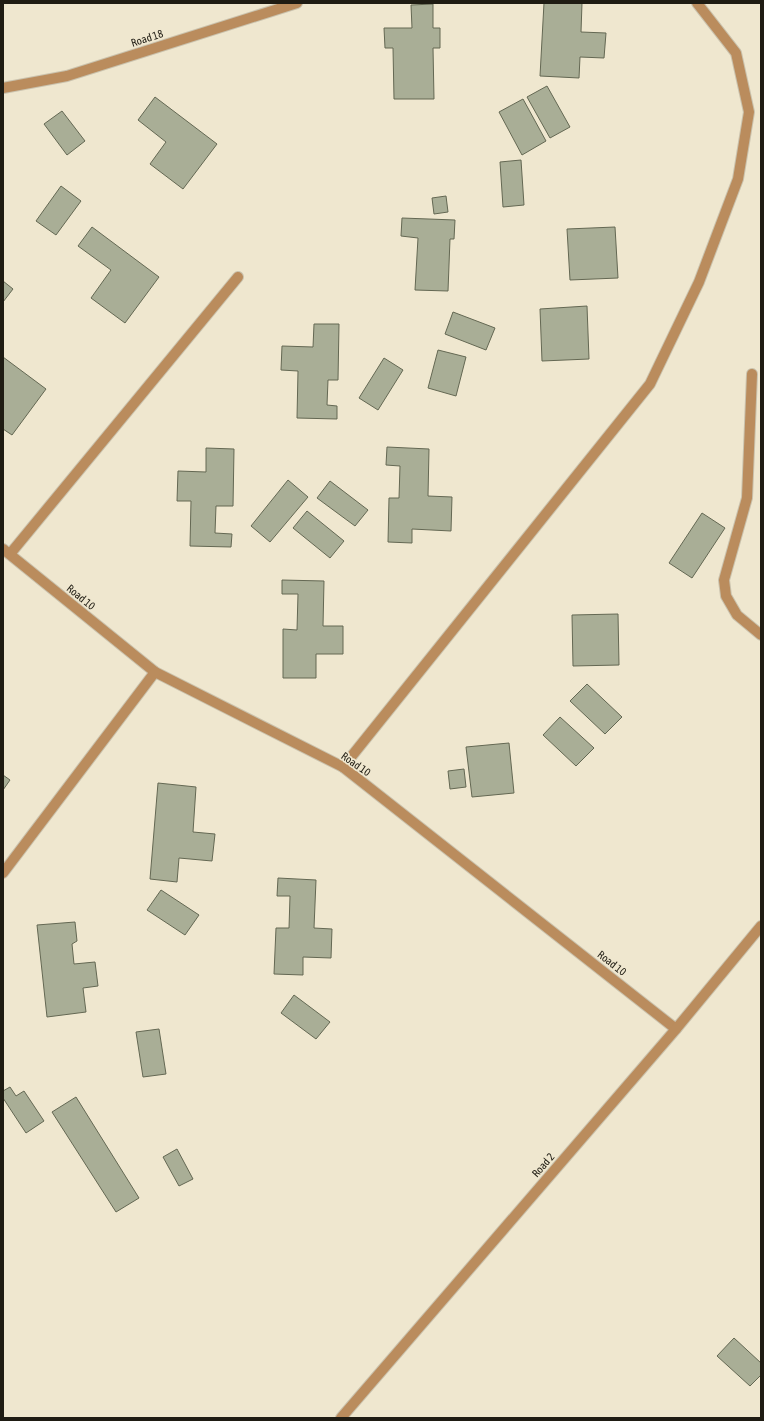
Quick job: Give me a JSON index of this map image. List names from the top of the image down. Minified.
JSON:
{"streets":{"street":["Road 18","Road 10","Road 2"]},"crossings":[["Road 10","Road 2"]]}
